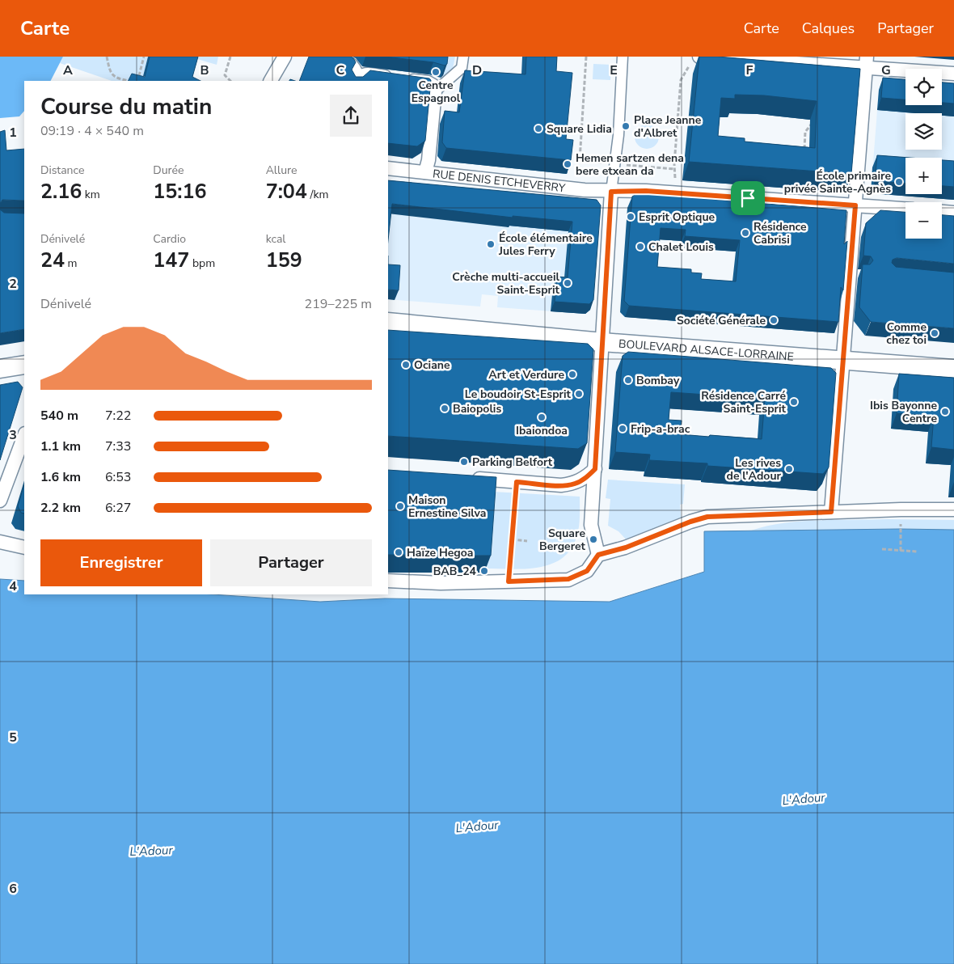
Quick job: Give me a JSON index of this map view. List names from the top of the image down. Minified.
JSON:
{"streets":{"main road":["BOULEVARD ALSACE-LORRAINE"],"street":["RUE DENIS ETCHEVERRY"]},"water":["L'Adour"],"places":["Centre Espagnol","Place Jeanne d'Albret","Square Lidia","Hemen sartzen dena bere etxean da","École primaire privée Sainte-Agnès","Esprit Optique","Résidence Cabrisi","École élémentaire Jules Ferry","Chalet Louis","Crèche multi-accueil Saint-Esprit","Société Générale","Comme chez toi","Ociane","Art et Verdure","Bombay","Le boudoir St-Esprit","Résidence Carré Saint-Esprit","Baiopolis","Ibis Bayonne Centre","Ibaiondoa","Frip-a-brac","Parking Belfort","Les rives de l'Adour","Maison Ernestine Silva","Square Bergeret","Haïze Hegoa","BAB_24"],"page":{"header":"Carte","nav":["Carte","Calques","Partager"],"map_buttons":["+","−"],"heading":["Course du matin","09:19 · 4 × 540 m"],"stats":[["Distance","2.16 km"],["Durée","15:16"],["Allure","7:04 /km"],["Dénivelé","24 m"],["Cardio","147 bpm"],["kcal","159"]],"chart":["Dénivelé","219–225 m"],"list":[{"name":"540 m","note":"7:22"},{"name":"1.1 km","note":"7:33"},{"name":"1.6 km","note":"6:53"},{"name":"2.2 km","note":"6:27"}],"buttons":["Enregistrer","Partager"]},"grid":{"columns":["A","B","C","D","E","F","G"],"rows":["1","2","3","4","5","6"]}}
